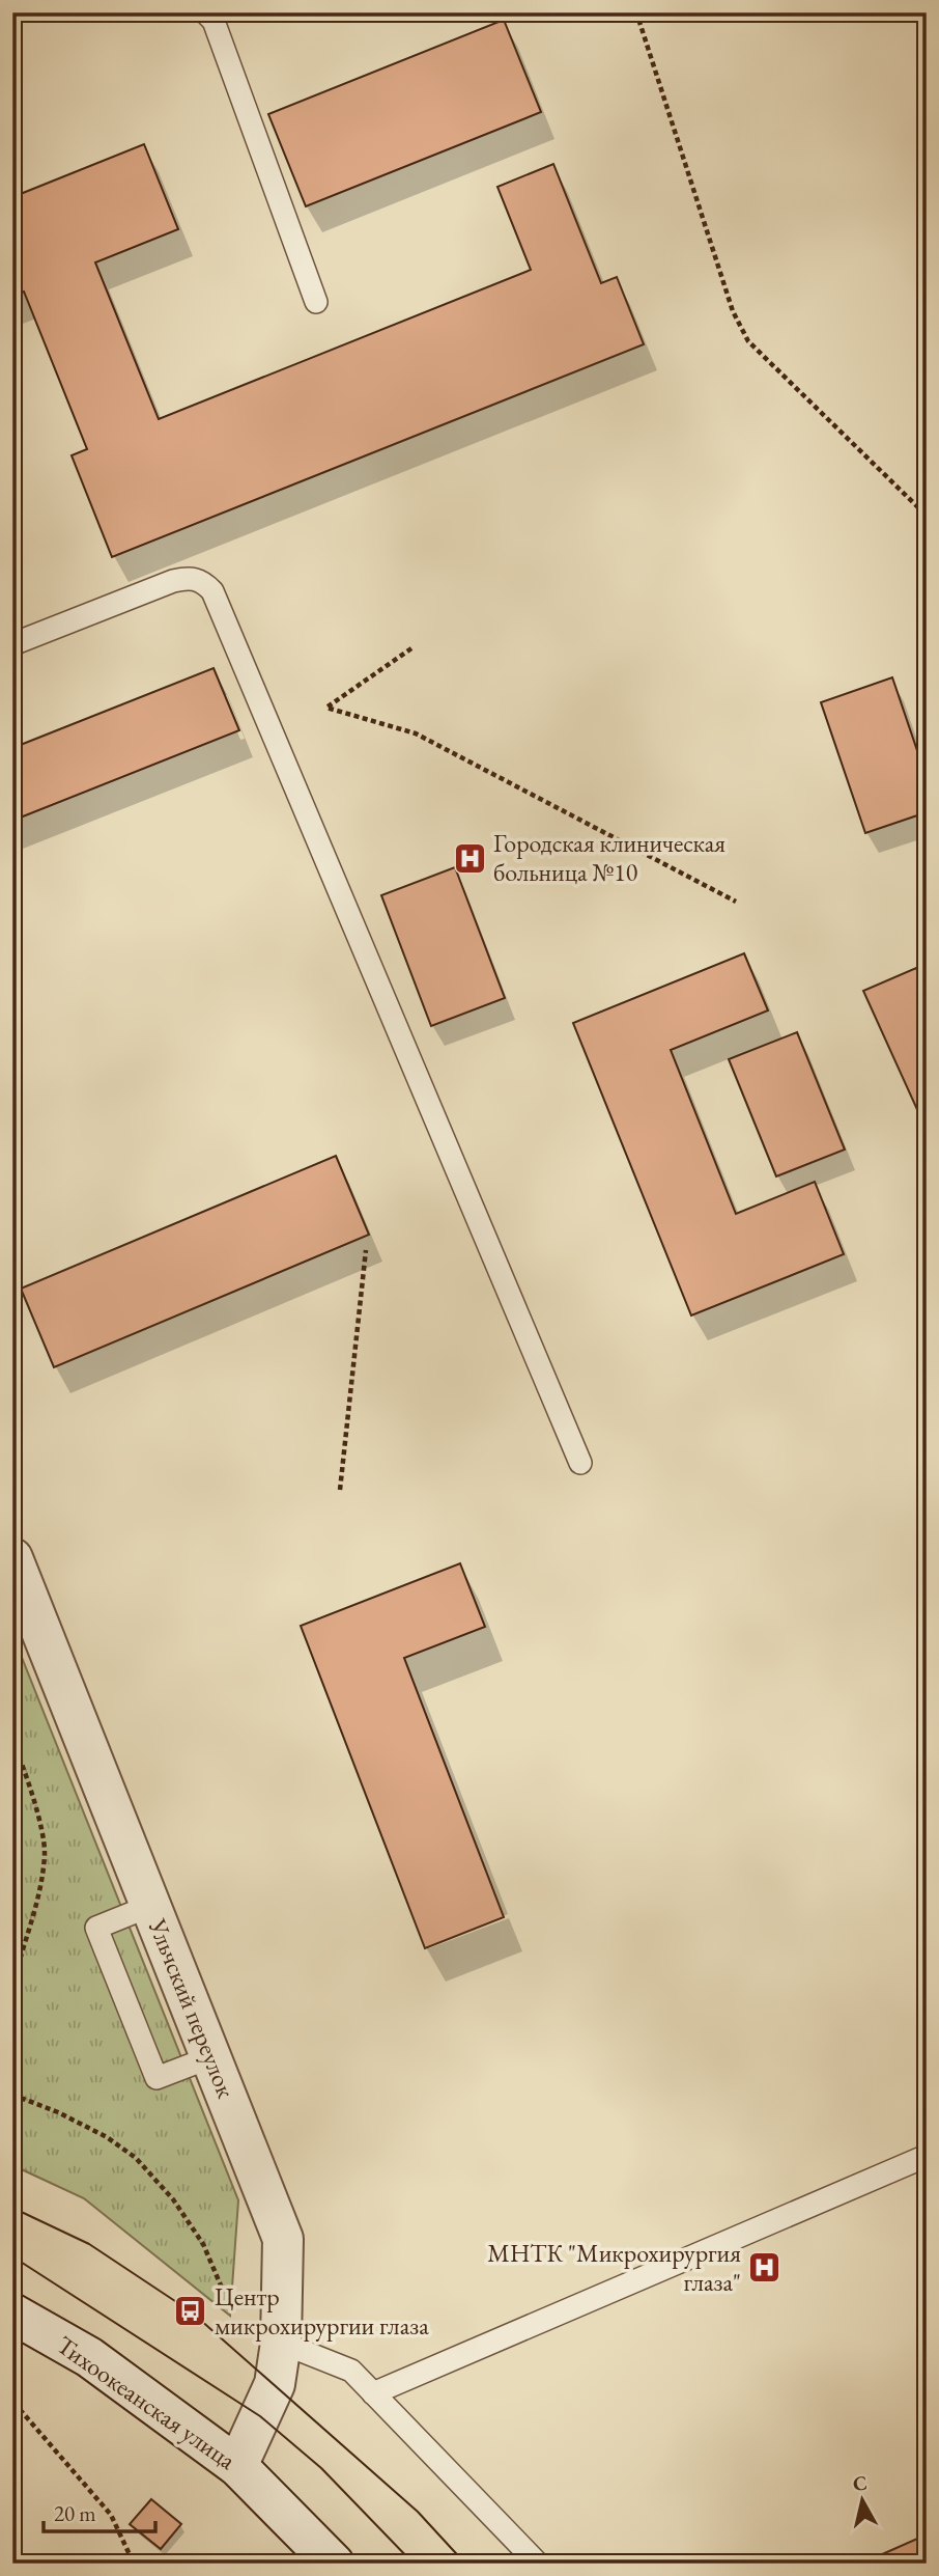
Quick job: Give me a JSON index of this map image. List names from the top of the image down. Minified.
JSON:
{"streets":{"street":["Ульчский переулок","Тихоокеанская улица"]},"crossings":[["Ульчский переулок","Тихоокеанская улица"]],"places":{"hospital":["Городская клиническая больница №10","МНТК \"Микрохирургия глаза\""],"bus stop":["Центр микрохирургии глаза"]},"scale_bar":"20 m","north":"top"}
